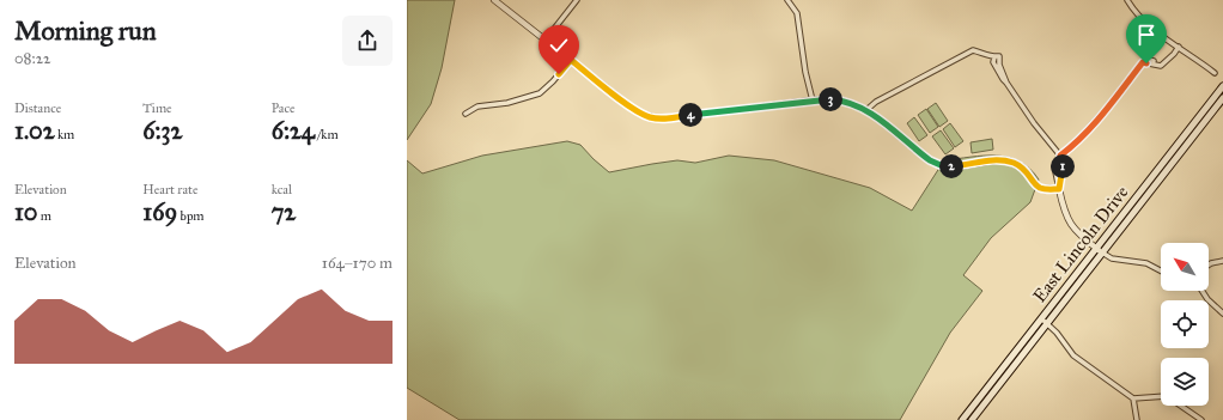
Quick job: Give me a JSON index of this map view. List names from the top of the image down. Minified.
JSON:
{"streets":{"main road":["East Lincoln Drive"]},"north":"top left","page":{"heading":["Morning run","08:22"],"stats":[["Distance","1.02 km"],["Time","6:32"],["Pace","6:24 /km"],["Elevation","10 m"],["Heart rate","169 bpm"],["kcal","72"]],"pins":["3","4","1","2"],"chart":["Elevation","164–170 m"]}}
